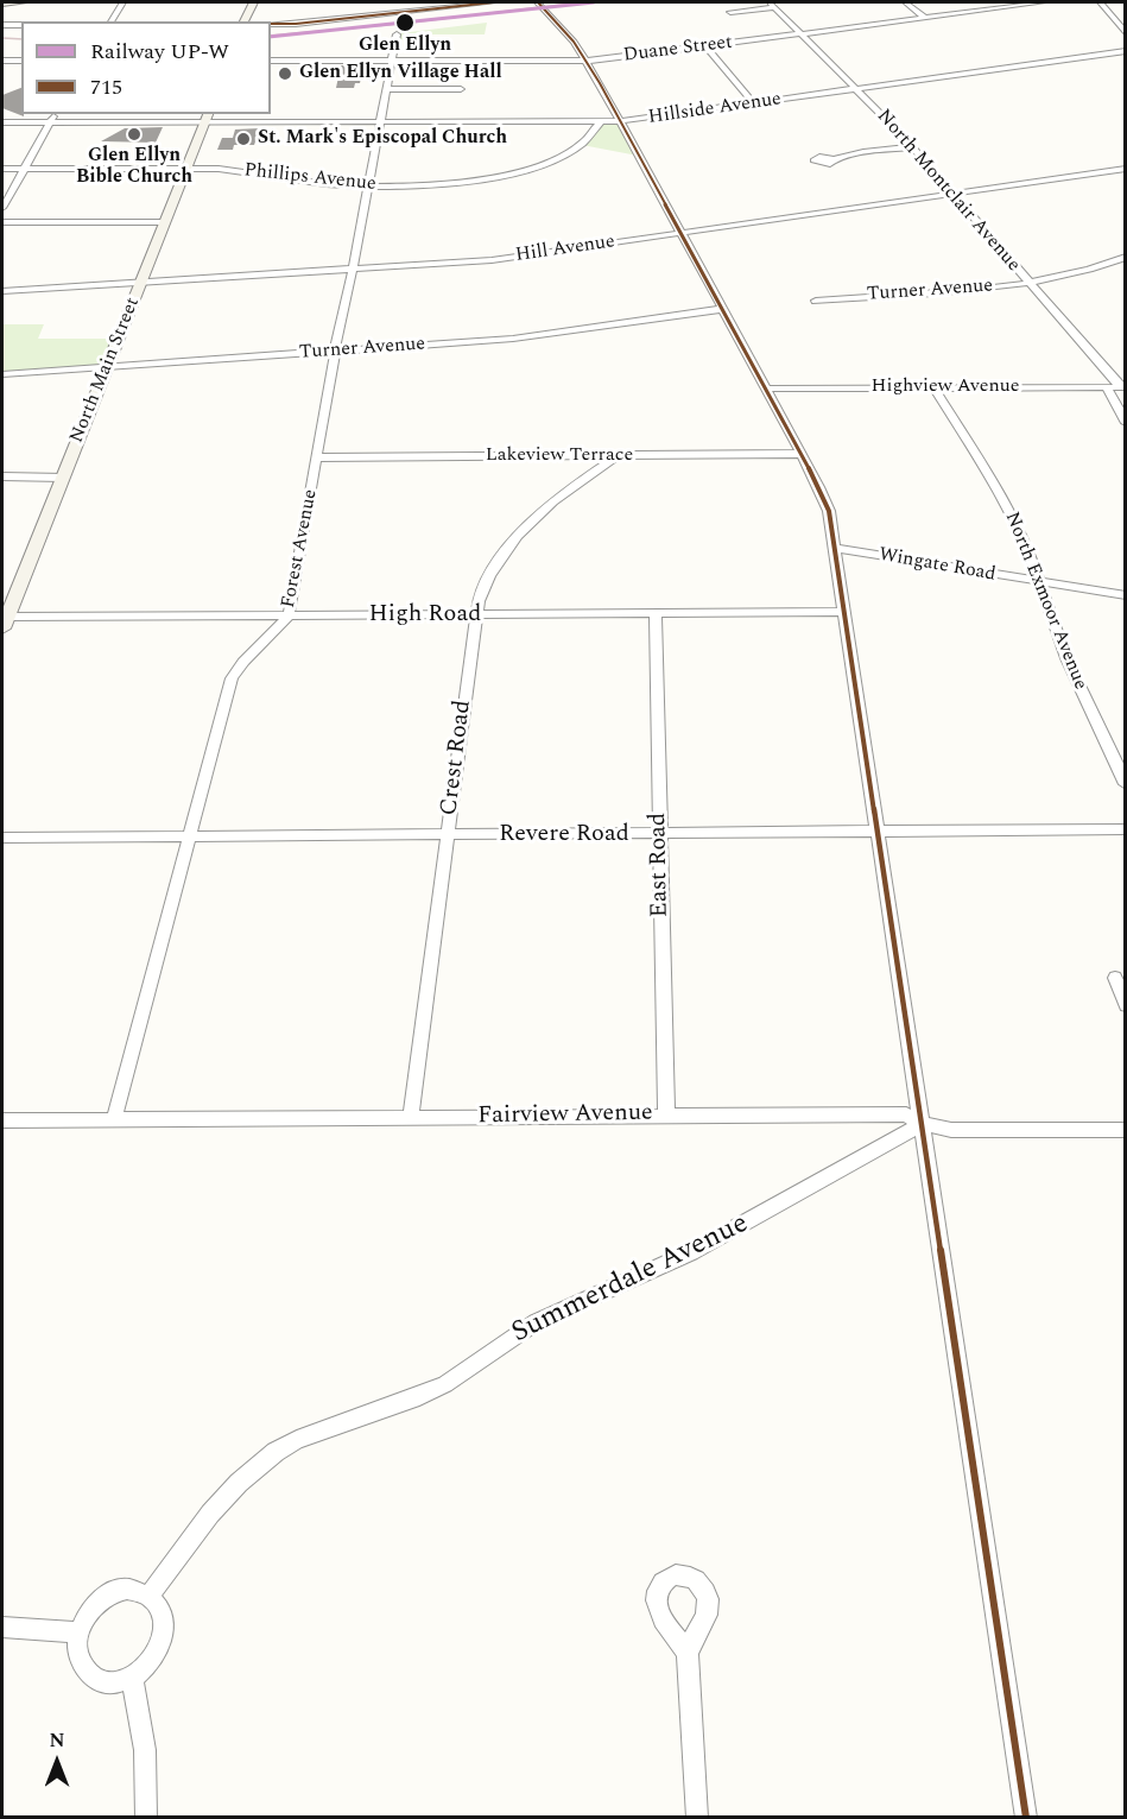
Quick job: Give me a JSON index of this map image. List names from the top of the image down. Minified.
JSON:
{"streets":{"street":["Duane Street","Hillside Avenue","Phillips Avenue","North Montclair Avenue","Hill Avenue","Turner Avenue","North Main Street","Highview Avenue","Lakeview Terrace","Forest Avenue","Wingate Road","North Exmoor Avenue","High Road","Crest Road","Revere Road","East Road","Fairview Avenue","Summerdale Avenue"]},"crossings":[["Duane Street","North Montclair Avenue"],["Duane Street","Forest Avenue"],["Hillside Avenue","Phillips Avenue"],["Hillside Avenue","North Montclair Avenue"],["Hillside Avenue","North Main Street"],["Hillside Avenue","Forest Avenue"],["Phillips Avenue","North Main Street"],["Phillips Avenue","Forest Avenue"],["North Montclair Avenue","Hill Avenue"],["North Montclair Avenue","Turner Avenue"],["North Montclair Avenue","Highview Avenue"],["Hill Avenue","North Main Street"],["Hill Avenue","Forest Avenue"],["Turner Avenue","North Main Street"],["Turner Avenue","Forest Avenue"],["North Main Street","High Road"],["Highview Avenue","North Exmoor Avenue"],["Lakeview Terrace","Forest Avenue"],["Lakeview Terrace","Crest Road"],["Forest Avenue","High Road"],["Forest Avenue","Revere Road"],["Forest Avenue","Fairview Avenue"],["Wingate Road","North Exmoor Avenue"],["High Road","Crest Road"],["High Road","East Road"],["Crest Road","Revere Road"],["Crest Road","Fairview Avenue"],["Revere Road","East Road"],["East Road","Fairview Avenue"],["Fairview Avenue","Summerdale Avenue"]],"places":["Glen Ellyn","Glen Ellyn Village Hall","Glen Ellyn Bible Church","St. Mark's Episcopal Church"],"lines":["rail line UP-W","transit line 715"],"legend":["Railway UP-W","715"],"north":"top"}
